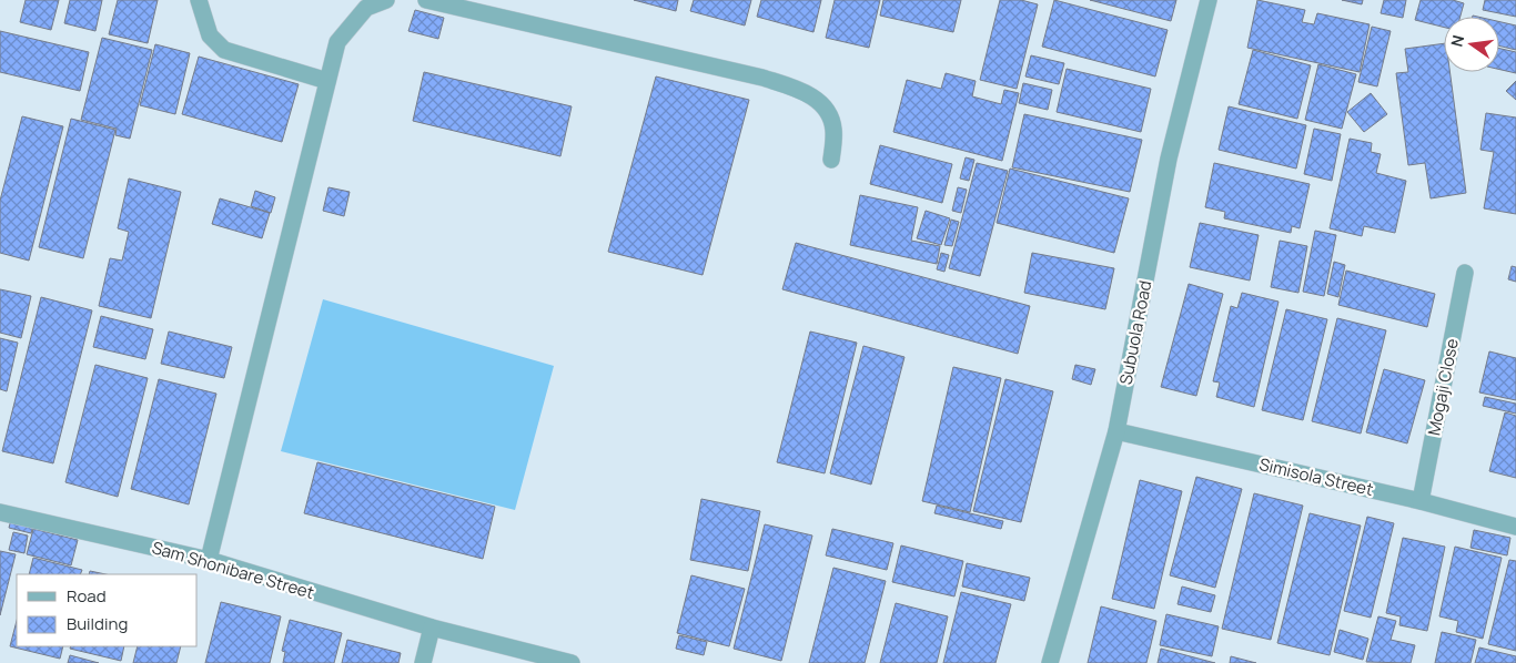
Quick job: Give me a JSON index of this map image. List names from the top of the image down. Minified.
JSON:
{"streets":{"street":["Subuola Road","Mogaji Close","Simisola Street","Sam Shonibare Street"]},"crossings":[["Subuola Road","Simisola Street"],["Mogaji Close","Simisola Street"]],"legend":["Road","Building"],"north":"left"}
